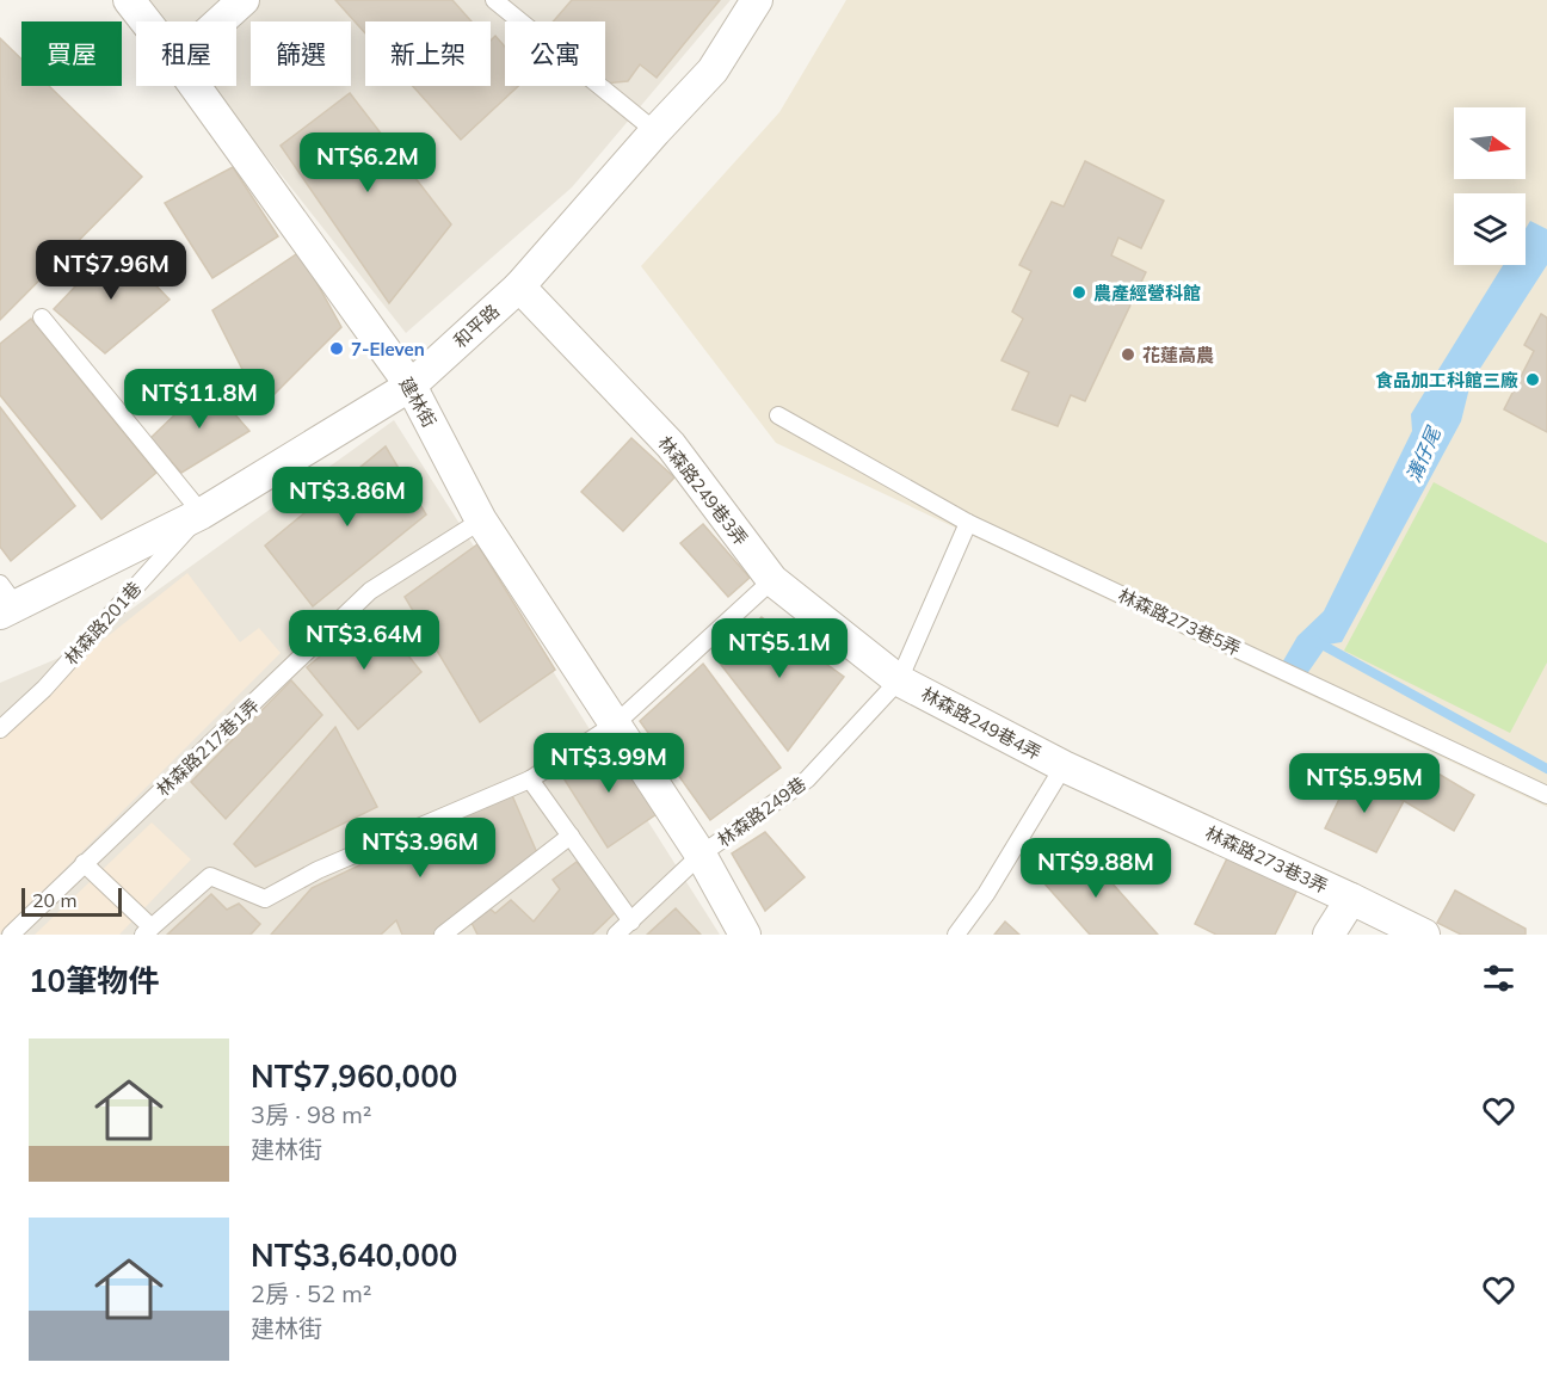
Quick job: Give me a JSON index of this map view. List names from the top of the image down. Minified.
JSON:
{"streets":{"street":["和平路","建林街","林森路249巷3弄","林森路249巷4弄","林森路273巷3弄"],"lane":["林森路273巷5弄","林森路201巷","林森路217巷1弄","林森路249巷"]},"crossings":[["和平路","建林街"],["和平路","林森路249巷3弄"],["和平路","林森路201巷"],["建林街","林森路217巷1弄"],["建林街","林森路249巷"],["林森路249巷3弄","林森路249巷4弄"],["林森路249巷3弄","林森路249巷"],["林森路249巷4弄","林森路249巷"],["林森路249巷4弄","林森路273巷3弄"]],"water":["溝仔尾"],"places":["農產經營科館","7-Eleven","花蓮高農","食品加工科館三廠"],"scale_bar":"20 m","north":"right","page":{"chip":["買屋","租屋","篩選","新上架","公寓"],"price":["NT$6.2M","NT$7.96M","NT$11.8M","NT$3.86M","NT$3.64M","NT$5.1M","NT$3.99M","NT$5.95M","NT$3.96M","NT$9.88M"],"scale":"20 m","heading":"10筆物件","list":[{"name":"NT$7,960,000","note":"3房 · 98 m² · 建林街"},{"name":"NT$3,640,000","note":"2房 · 52 m² · 建林街"}]}}
